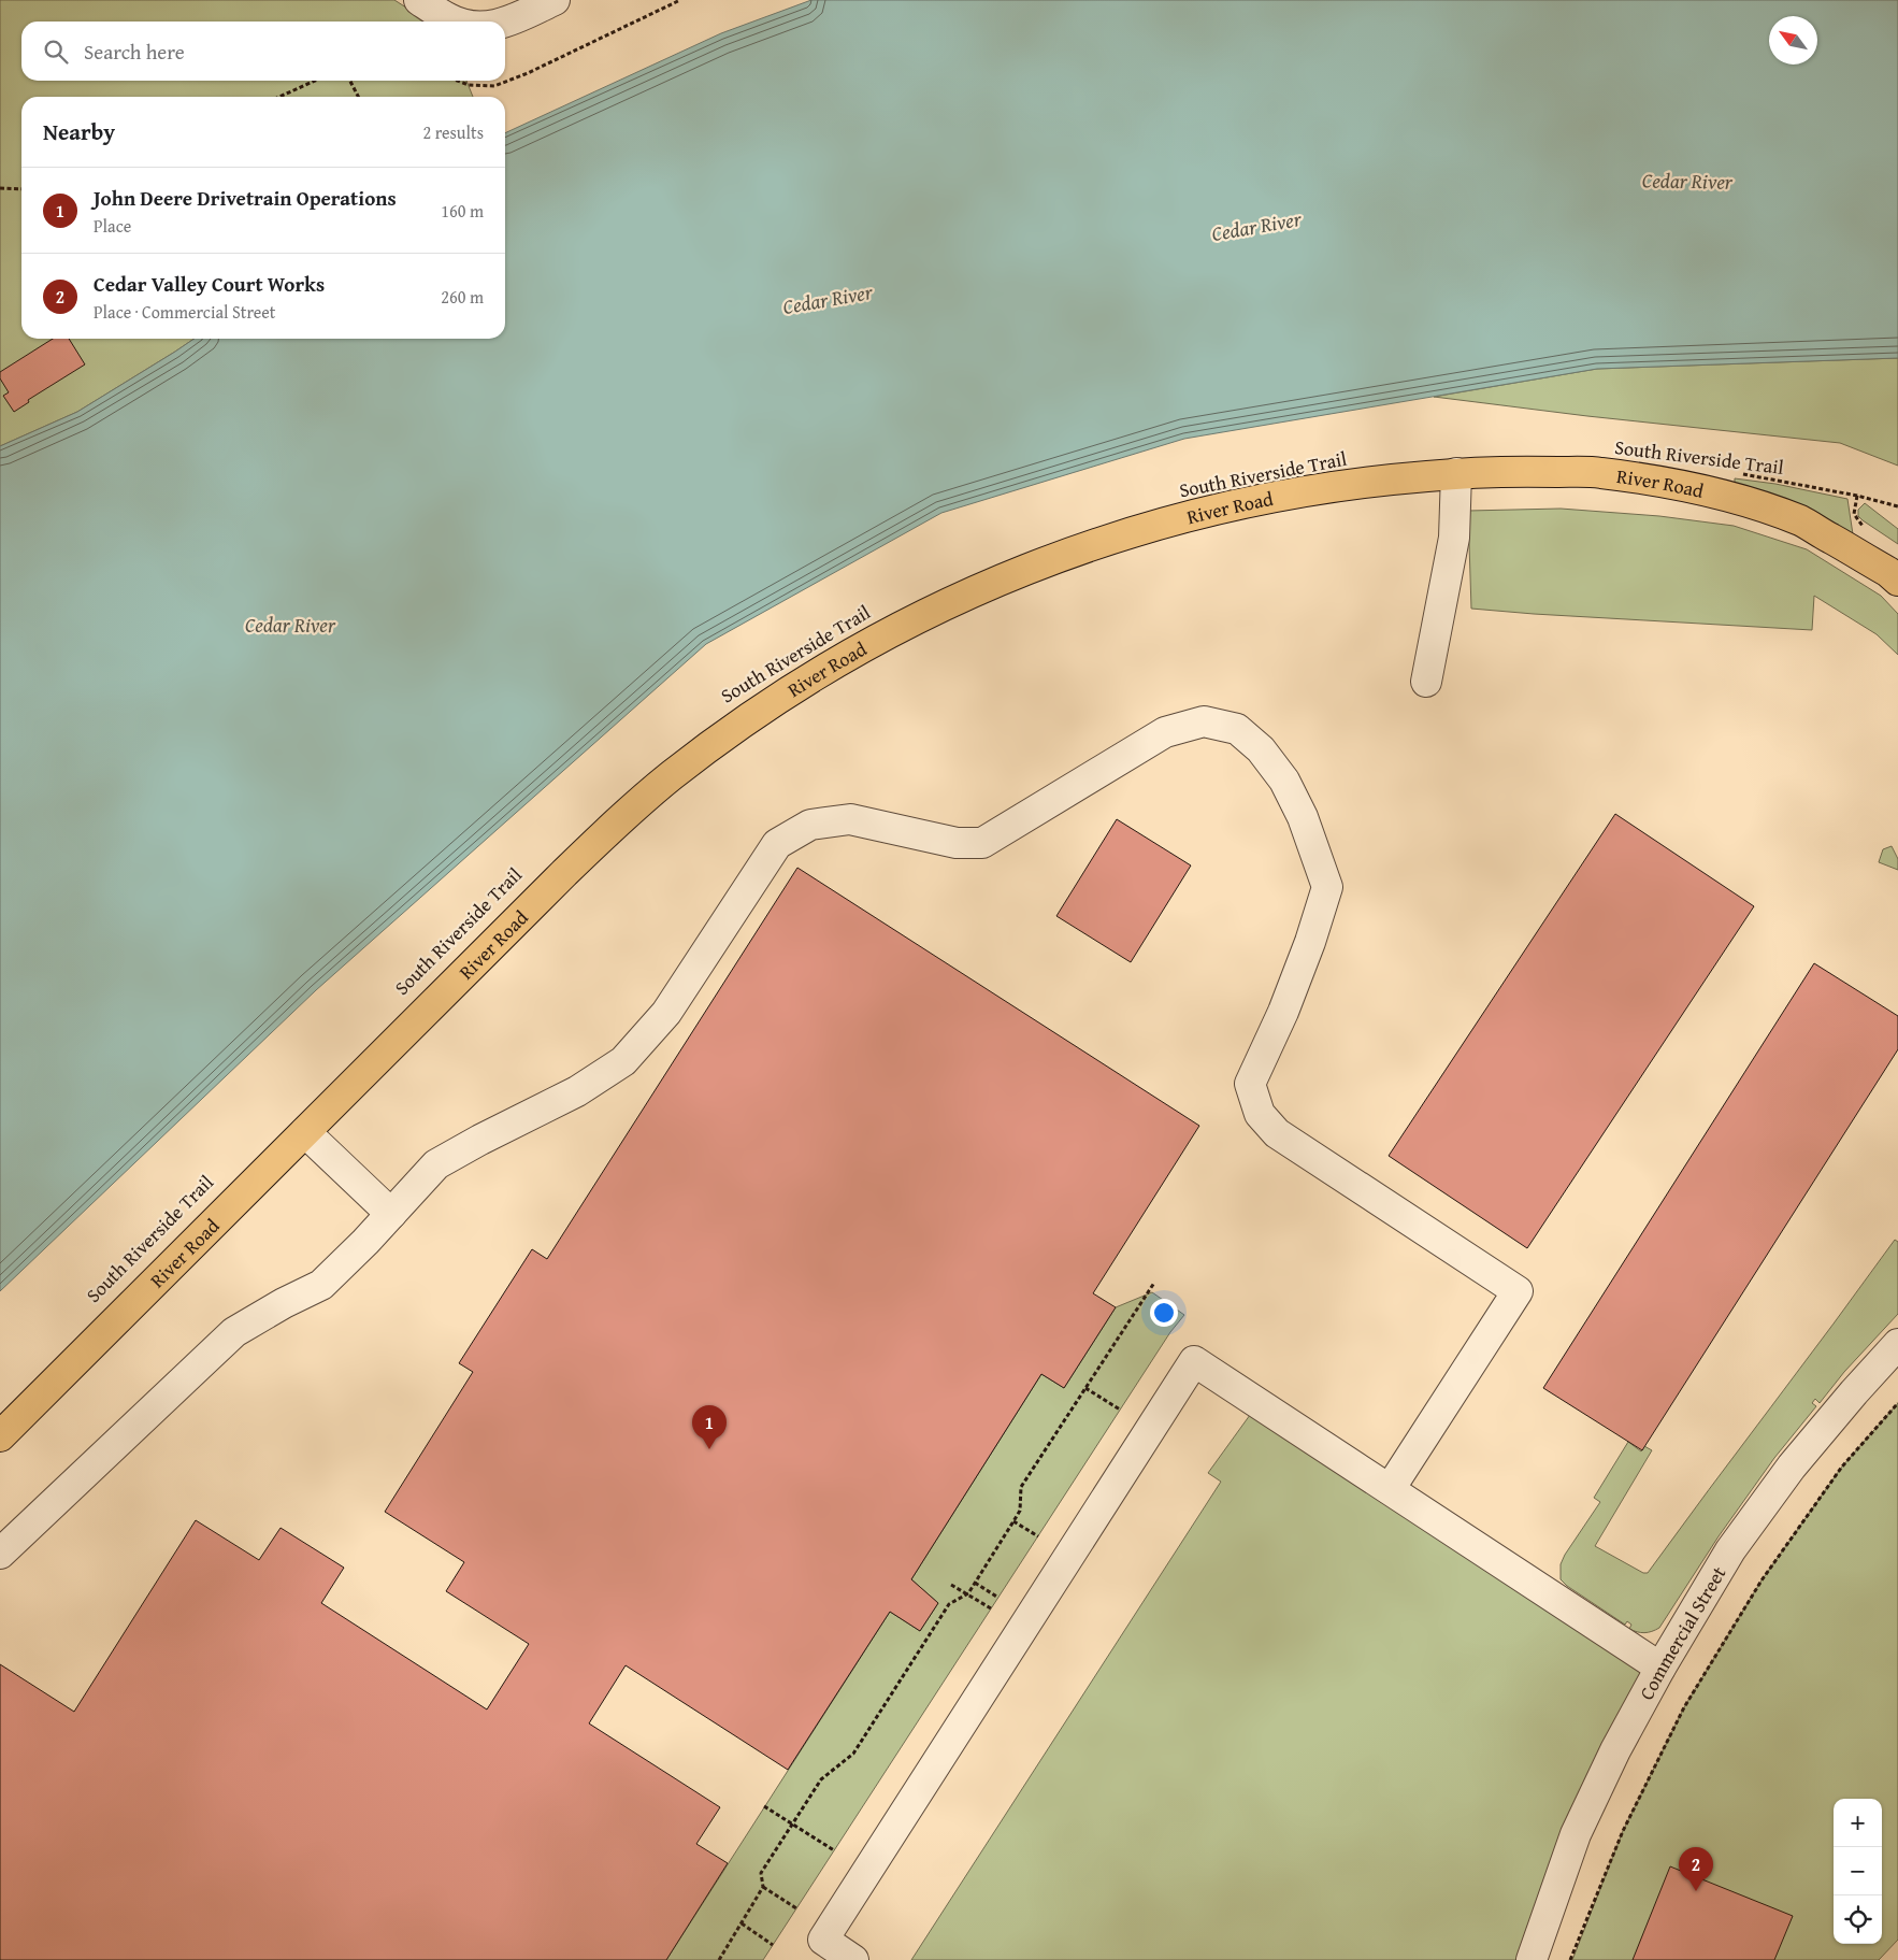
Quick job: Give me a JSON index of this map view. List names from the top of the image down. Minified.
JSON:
{"streets":{"main road":["River Road"],"street":["Commercial Street"],"path":["South Riverside Trail"]},"water":["Cedar River"],"north":"top left","page":{"search":"Search here","heading":["Nearby","2 results"],"list":[{"mark":"1","name":"John Deere Drivetrain Operations","note":"Place","value":"160 m"},{"mark":"2","name":"Cedar Valley Court Works","note":"Place · Commercial Street","value":"260 m"}],"pins":["1","2"],"map_buttons":["+","−"]}}
